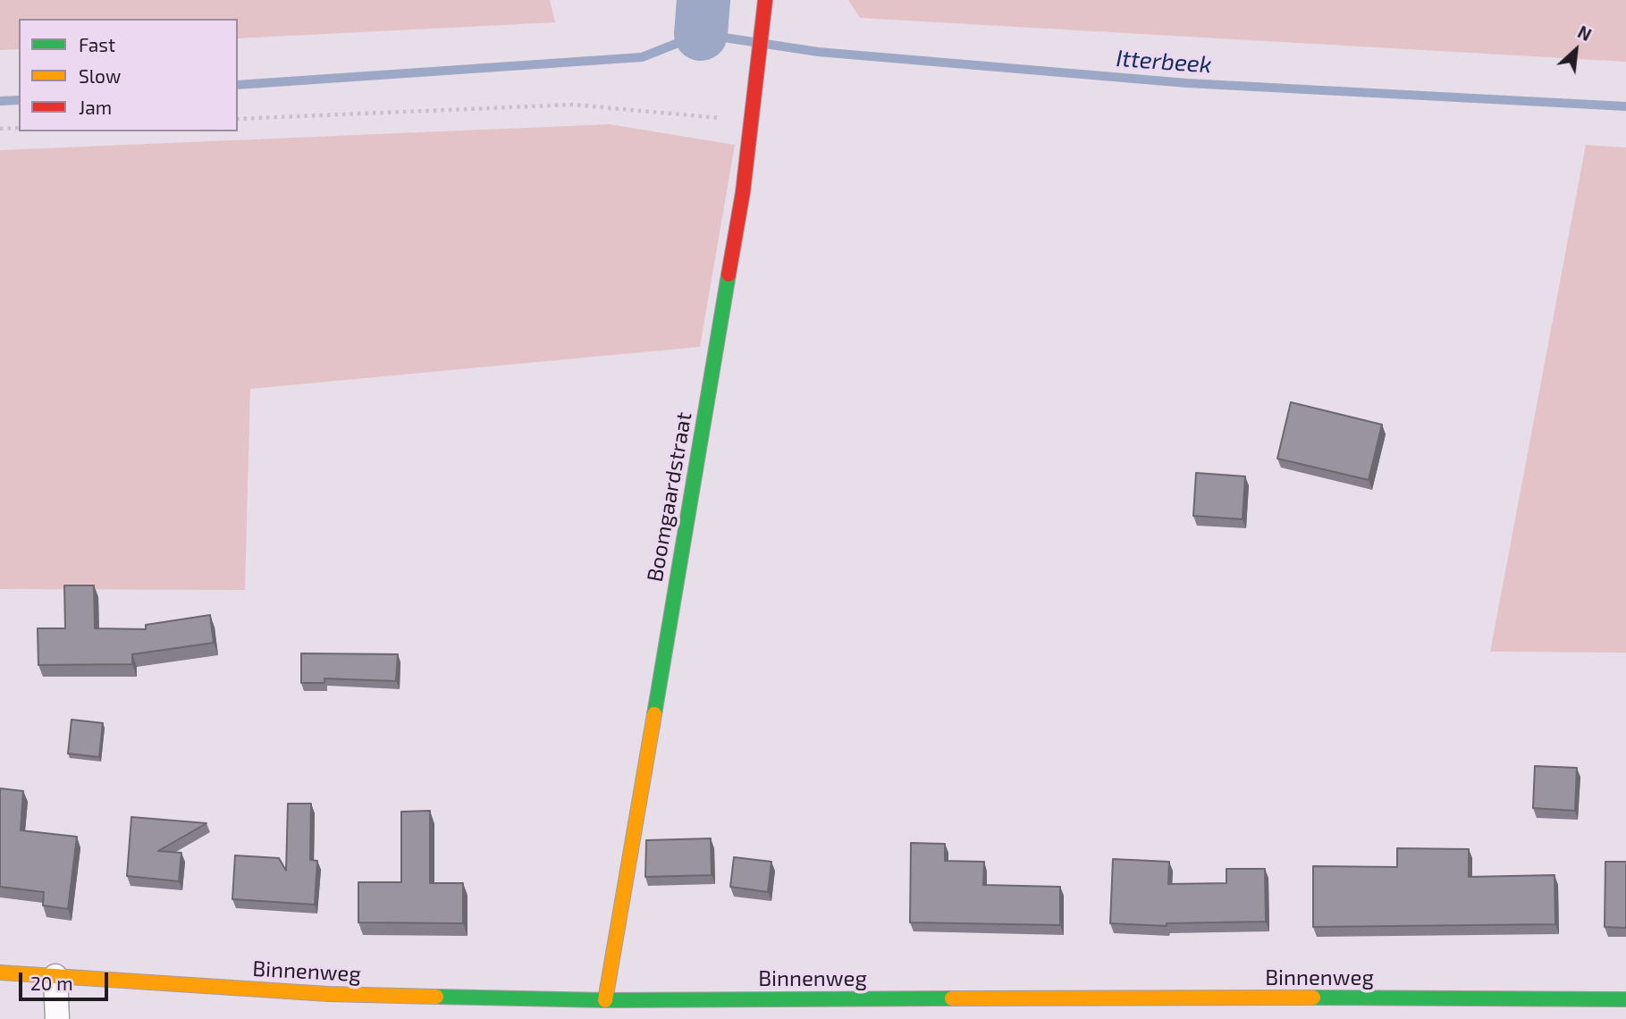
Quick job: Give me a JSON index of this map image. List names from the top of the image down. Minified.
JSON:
{"streets":{"street":["Boomgaardstraat","Binnenweg"]},"crossings":[["Boomgaardstraat","Binnenweg"]],"water":["Itterbeek"],"legend":["Fast","Slow","Jam"],"scale_bar":"20 m","north":"top right"}
